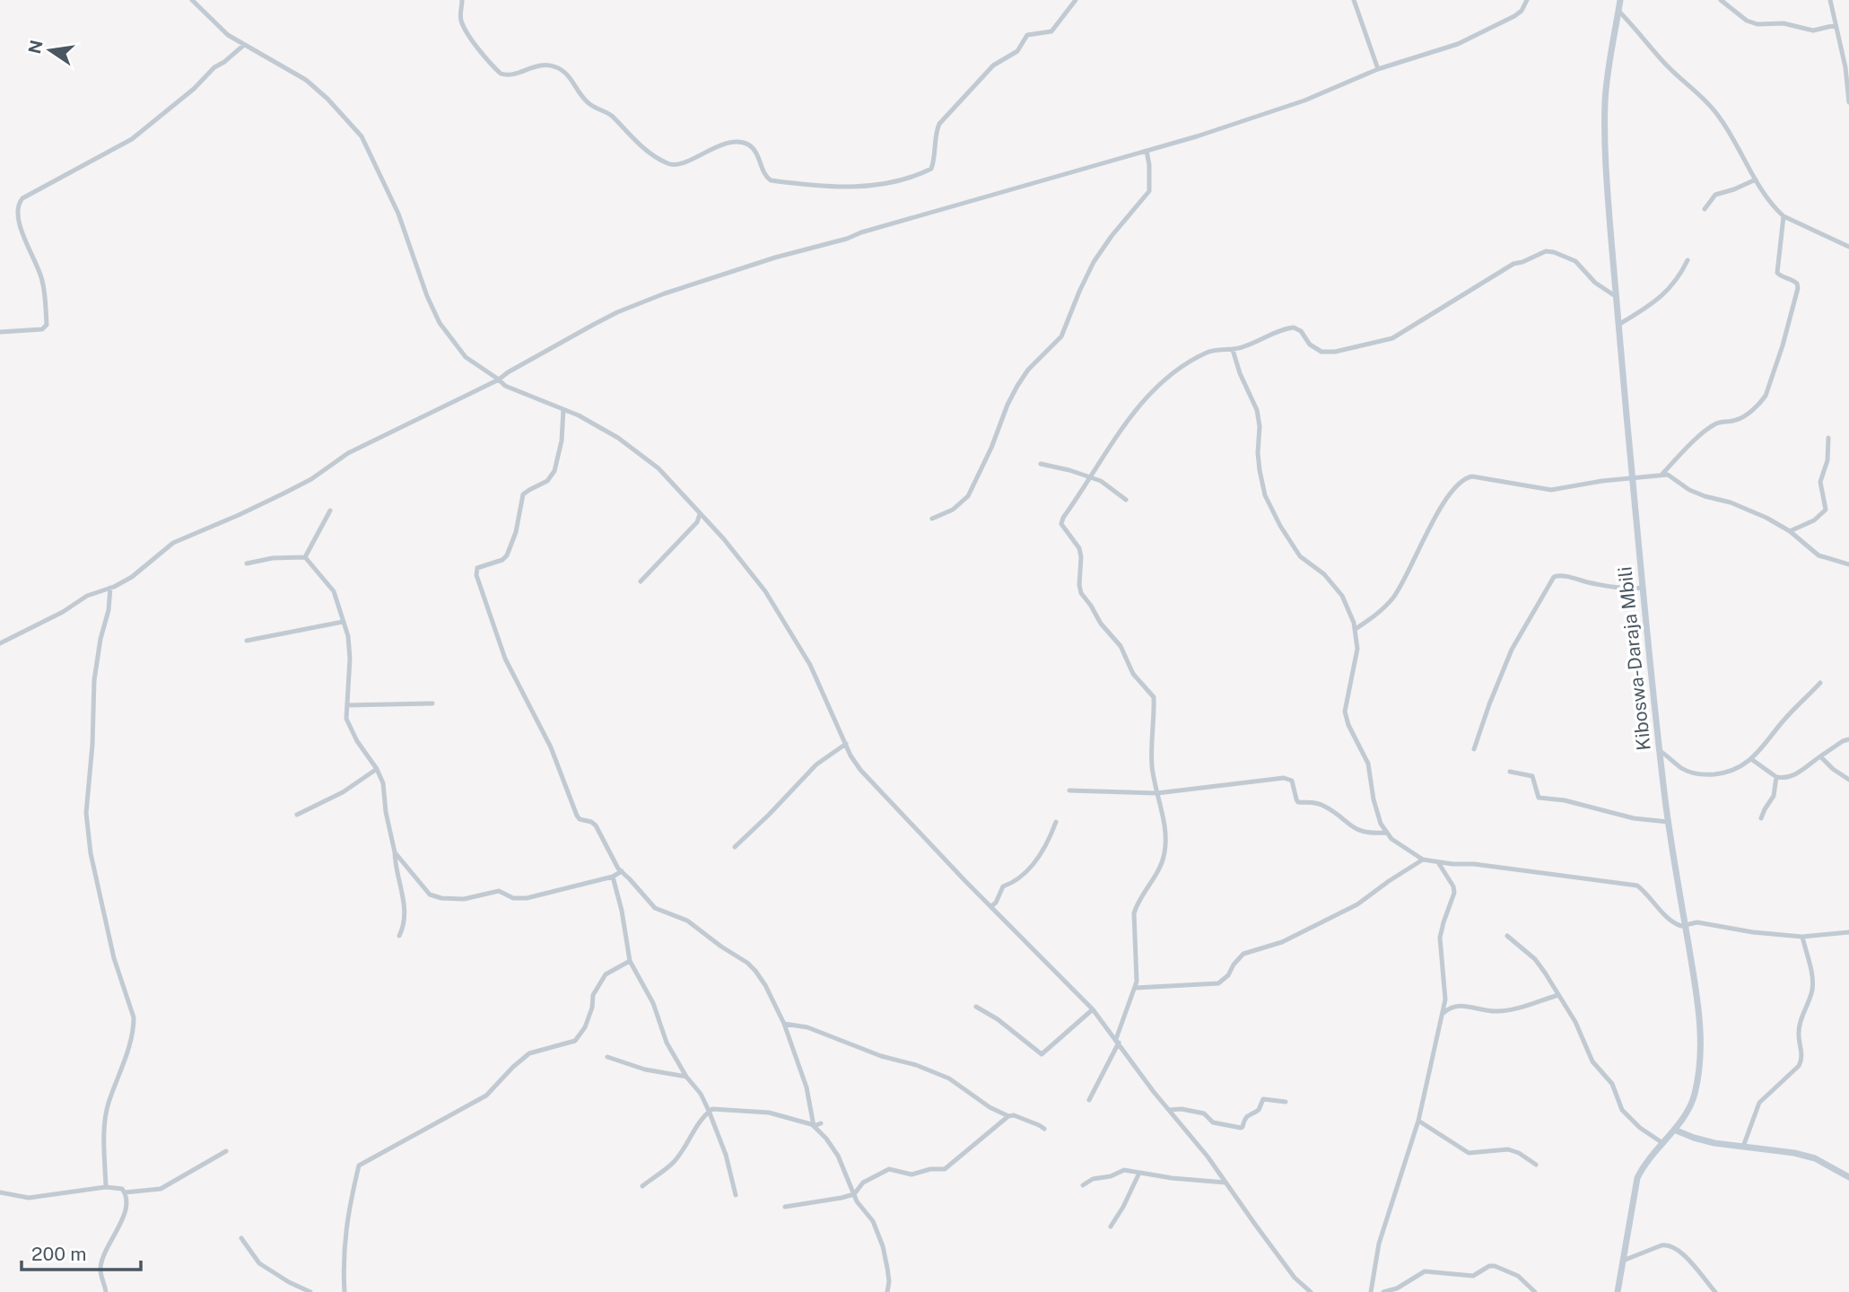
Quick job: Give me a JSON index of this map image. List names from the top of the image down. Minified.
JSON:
{"streets":{"main road":["Kiboswa-Daraja Mbili"]},"scale_bar":"200 m","north":"left"}
